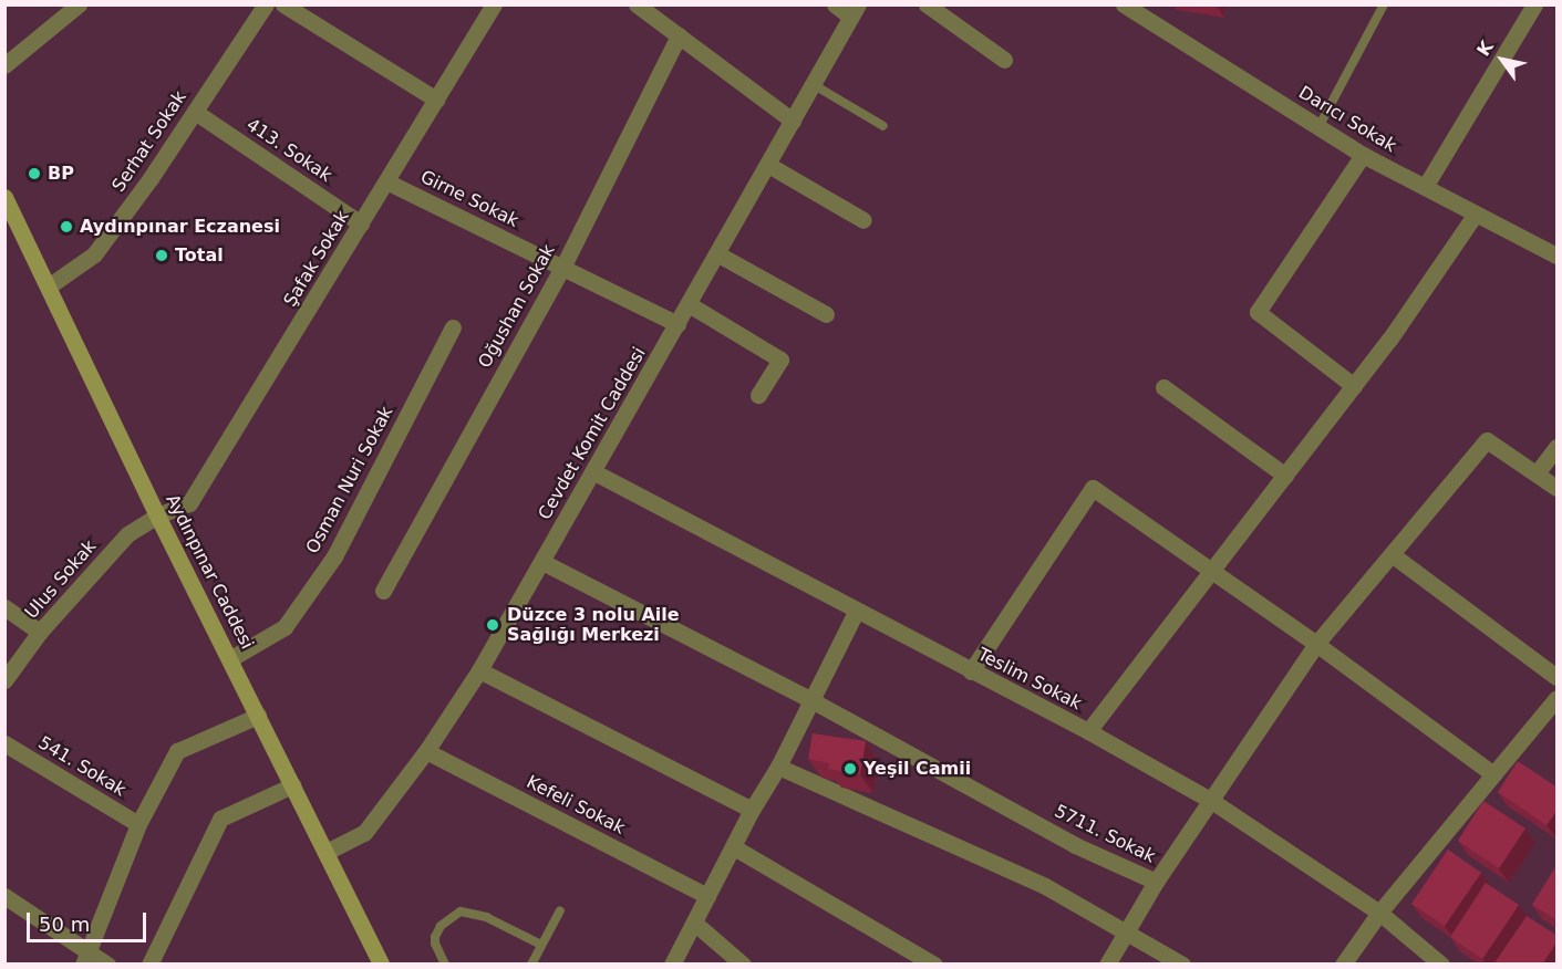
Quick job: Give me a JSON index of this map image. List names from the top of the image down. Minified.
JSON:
{"streets":{"main road":["Aydınpınar Caddesi"],"street":["Darıcı Sokak","Serhat Sokak","413. Sokak","Girne Sokak","Şafak Sokak","Oğushan Sokak","Cevdet Komit Caddesi","Osman Nuri Sokak","Ulus Sokak","Teslim Sokak","541. Sokak","Kefeli Sokak","5711. Sokak"]},"crossings":[["Serhat Sokak","413. Sokak"],["Serhat Sokak","Aydınpınar Caddesi"],["413. Sokak","Şafak Sokak"],["Girne Sokak","Şafak Sokak"],["Girne Sokak","Oğushan Sokak"],["Girne Sokak","Cevdet Komit Caddesi"],["Şafak Sokak","Aydınpınar Caddesi"],["Şafak Sokak","Ulus Sokak"],["Cevdet Komit Caddesi","Aydınpınar Caddesi"],["Cevdet Komit Caddesi","Teslim Sokak"],["Cevdet Komit Caddesi","Kefeli Sokak"],["Cevdet Komit Caddesi","5711. Sokak"],["Osman Nuri Sokak","Aydınpınar Caddesi"],["Aydınpınar Caddesi","Ulus Sokak"],["Teslim Sokak","5711. Sokak"]],"places":["BP","Aydınpınar Eczanesi","Total","Düzce 3 nolu Aile Sağlığı Merkezi","Yeşil Camii"],"scale_bar":"50 m","north":"top left"}
